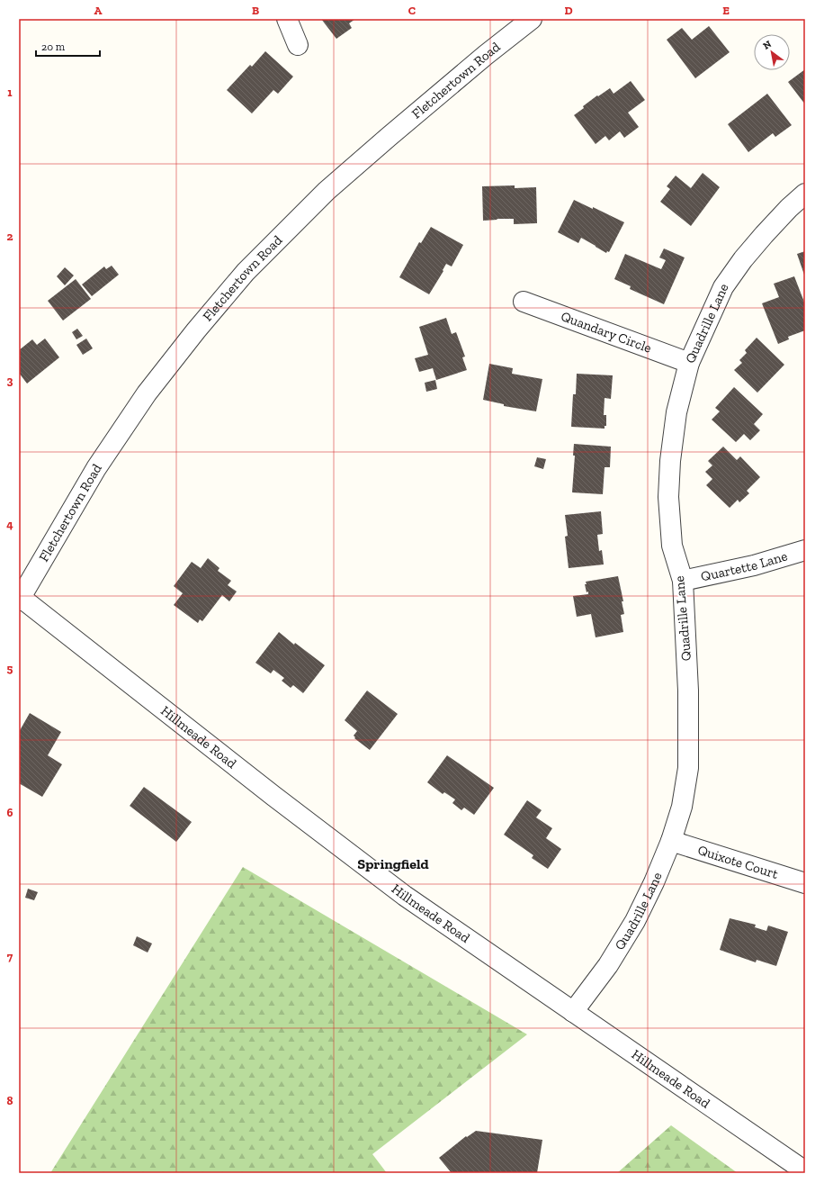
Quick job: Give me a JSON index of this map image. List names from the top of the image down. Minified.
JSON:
{"streets":{"street":["Fletchertown Road","Quadrille Lane","Quandary Circle","Quartette Lane","Hillmeade Road","Quixote Court"]},"crossings":[["Fletchertown Road","Hillmeade Road"],["Quadrille Lane","Quandary Circle"],["Quadrille Lane","Quartette Lane"],["Quadrille Lane","Hillmeade Road"],["Quadrille Lane","Quixote Court"]],"districts":["Springfield"],"scale_bar":"20 m","north":"top left","grid":{"columns":["A","B","C","D","E"],"rows":["1","2","3","4","5","6","7","8"]}}
